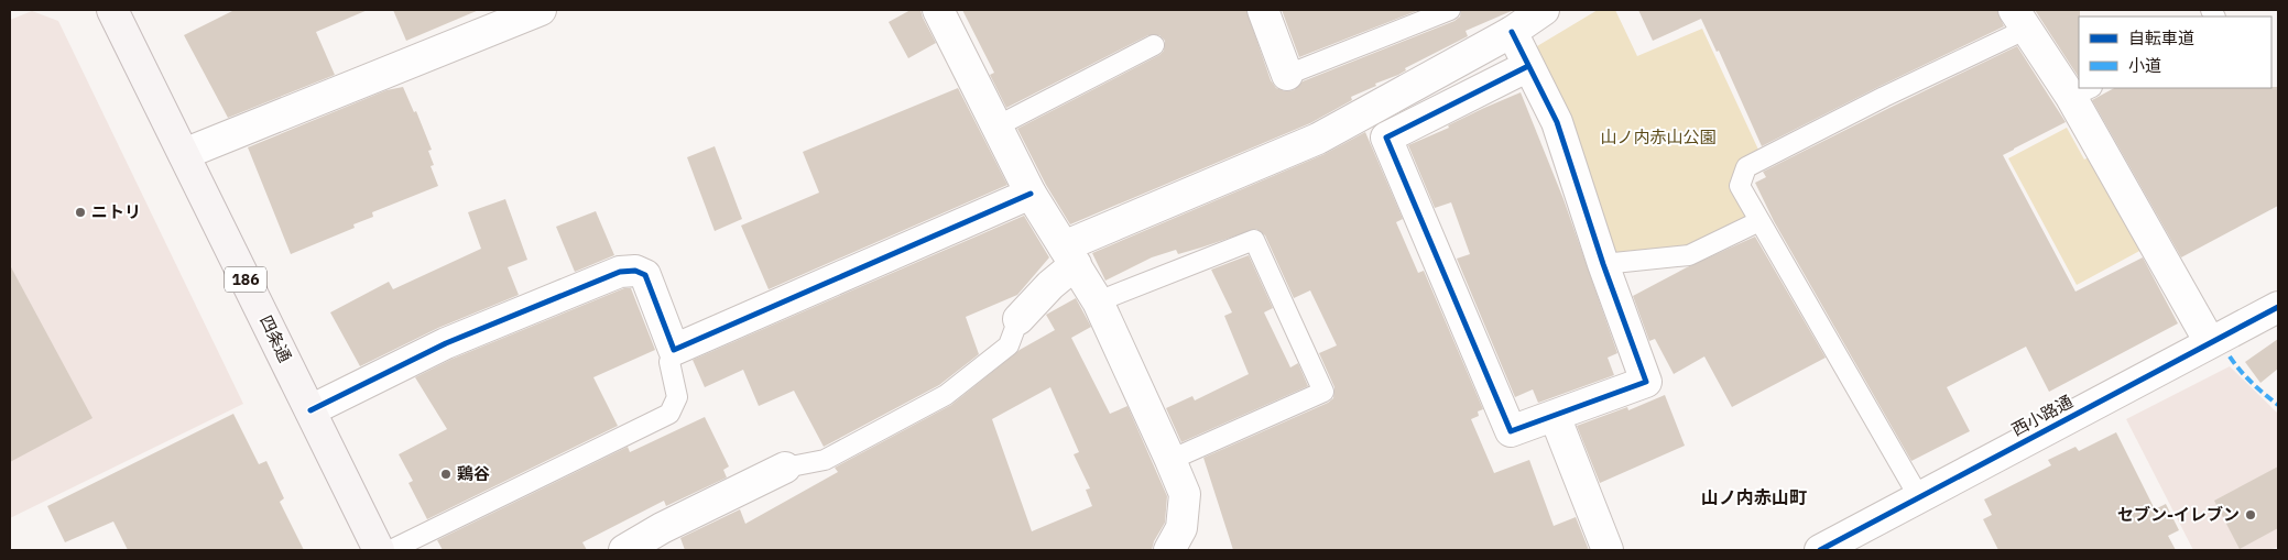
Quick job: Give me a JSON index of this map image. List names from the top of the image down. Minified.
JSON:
{"streets":{"main road":["186","四条通"],"street":["西小路通"]},"districts":["山ノ内赤山町"],"parks":["山ノ内赤山公園"],"places":["ニトリ","鶏谷","セブン-イレブン"],"legend":["自転車道","小道"]}
